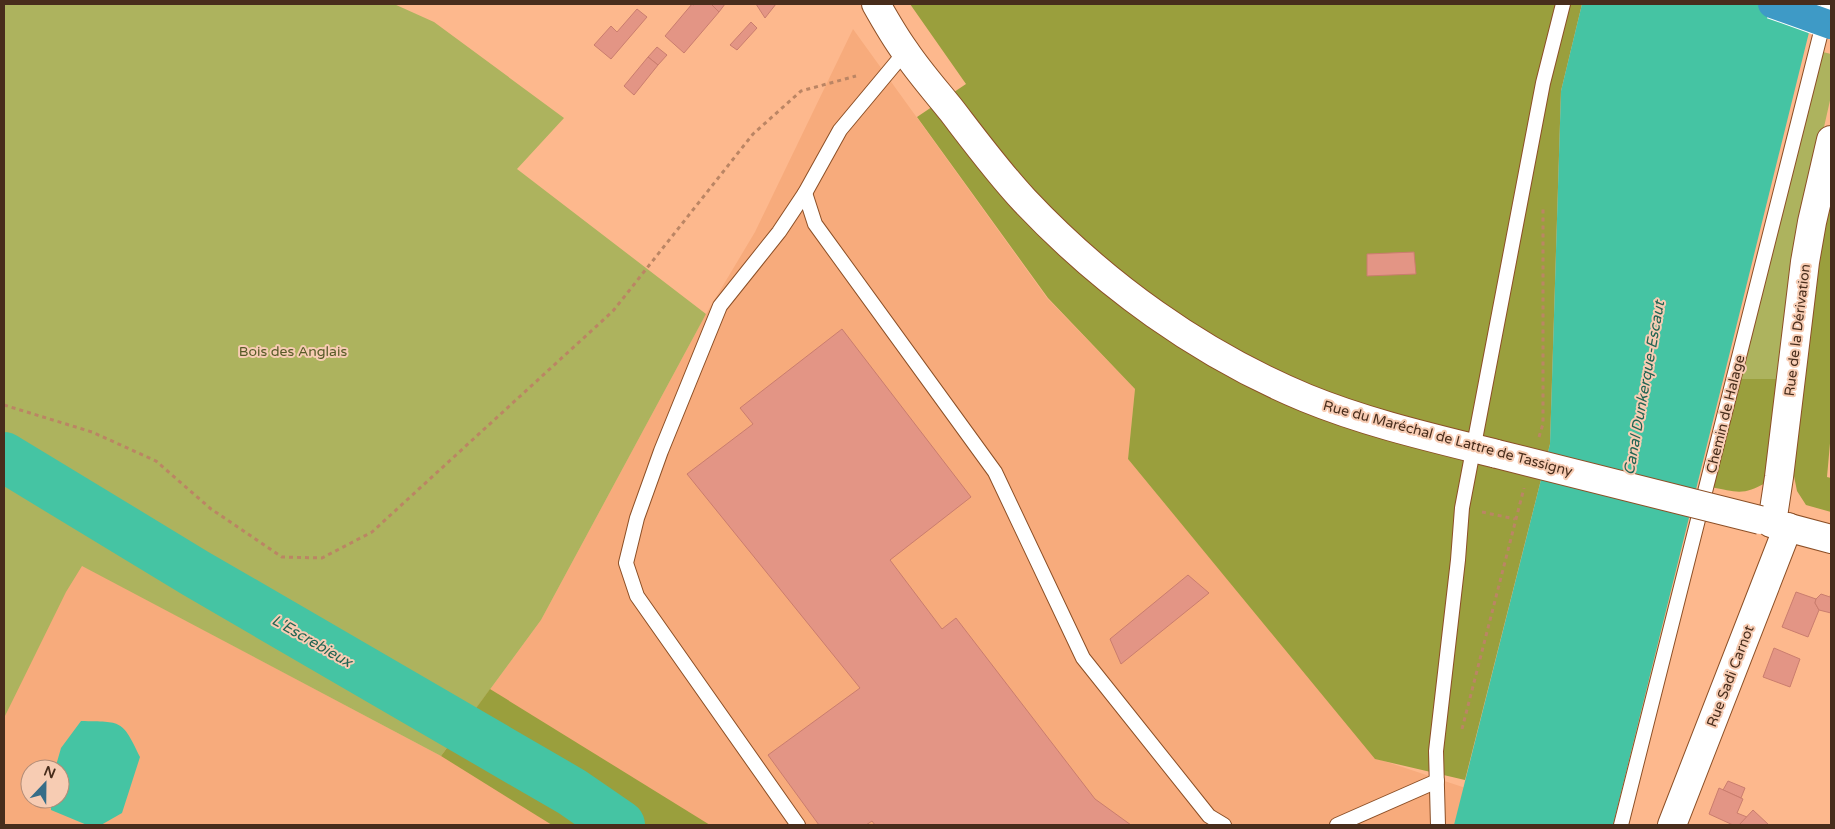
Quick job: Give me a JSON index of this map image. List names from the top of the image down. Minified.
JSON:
{"streets":{"street":["Rue de la Dérivation","Rue du Maréchal de Lattre de Tassigny","Rue Sadi Carnot"],"lane":["Chemin de Halage"]},"crossings":[["Rue de la Dérivation","Rue du Maréchal de Lattre de Tassigny"],["Rue de la Dérivation","Rue Sadi Carnot"],["Rue du Maréchal de Lattre de Tassigny","Rue Sadi Carnot"]],"water":["Canal Dunkerque-Escaut","L'Escrebieux"],"parks":["Bois des Anglais"],"north":"top"}
